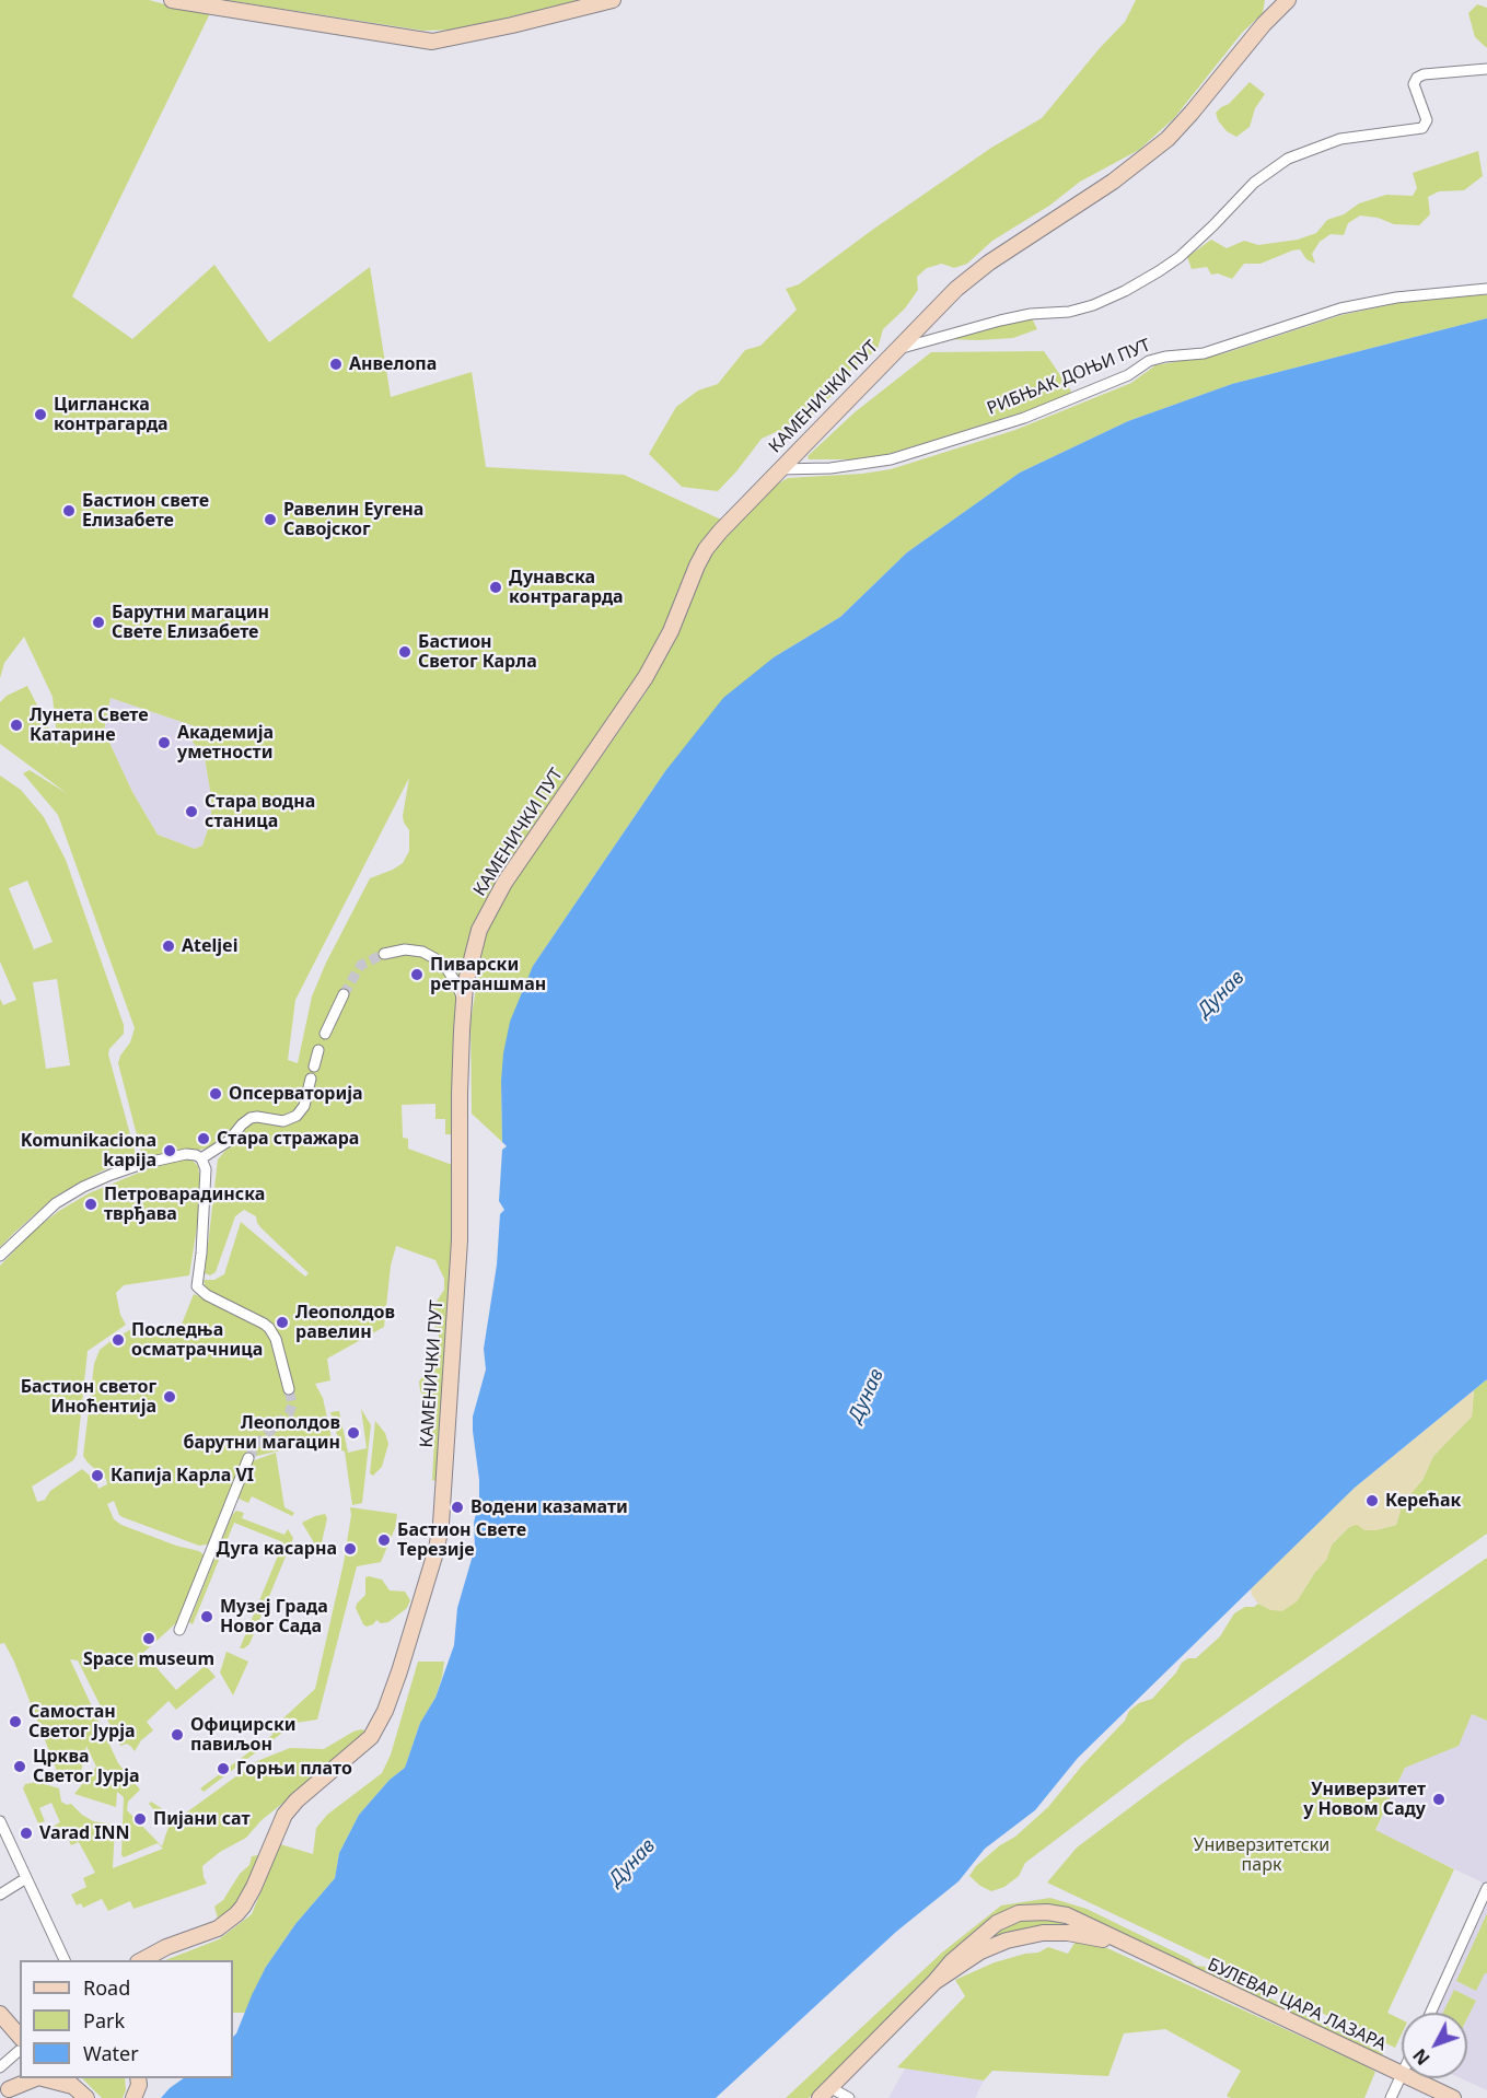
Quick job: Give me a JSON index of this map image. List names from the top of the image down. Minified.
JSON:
{"streets":{"main road":["КАМЕНИЧКИ ПУТ","БУЛЕВАР ЦАРА ЛАЗАРА"],"street":["РИБЊАК ДОЊИ ПУТ"]},"crossings":[["РИБЊАК ДОЊИ ПУТ","КАМЕНИЧКИ ПУТ"]],"water":["Дунав"],"parks":["Универзитетски парк"],"places":["Анвелопа","Цигланска контрагарда","Бастион свете Елизабете","Равелин Еугена Савојског","Дунавска контрагарда","Барутни магацин Свете Елизабете","Бастион Светог Карла","Лунета Свете Катарине","Академија уметности","Стара водна станица","Ateljei","Пиварски ретраншман","Опсерваторија","Стара стражара","Komunikaciona kapija","Петроварадинска тврђава","Леополдов равелин","Последња осматрачница","Бастион светог Иноћентија","Леополдов барутни магацин","Капија Карла VI","Керећак","Водени казамати","Бастион Свете Терезије","Дуга касарна","Музеј Града Новог Сада","Space museum","Самостан Светог Јурја","Официрски павиљон","Црква Светог Јурја","Горњи плато","Универзитет у Новом Саду","Пијани сат","Varad INN"],"legend":["Road","Park","Water"],"north":"bottom left"}
